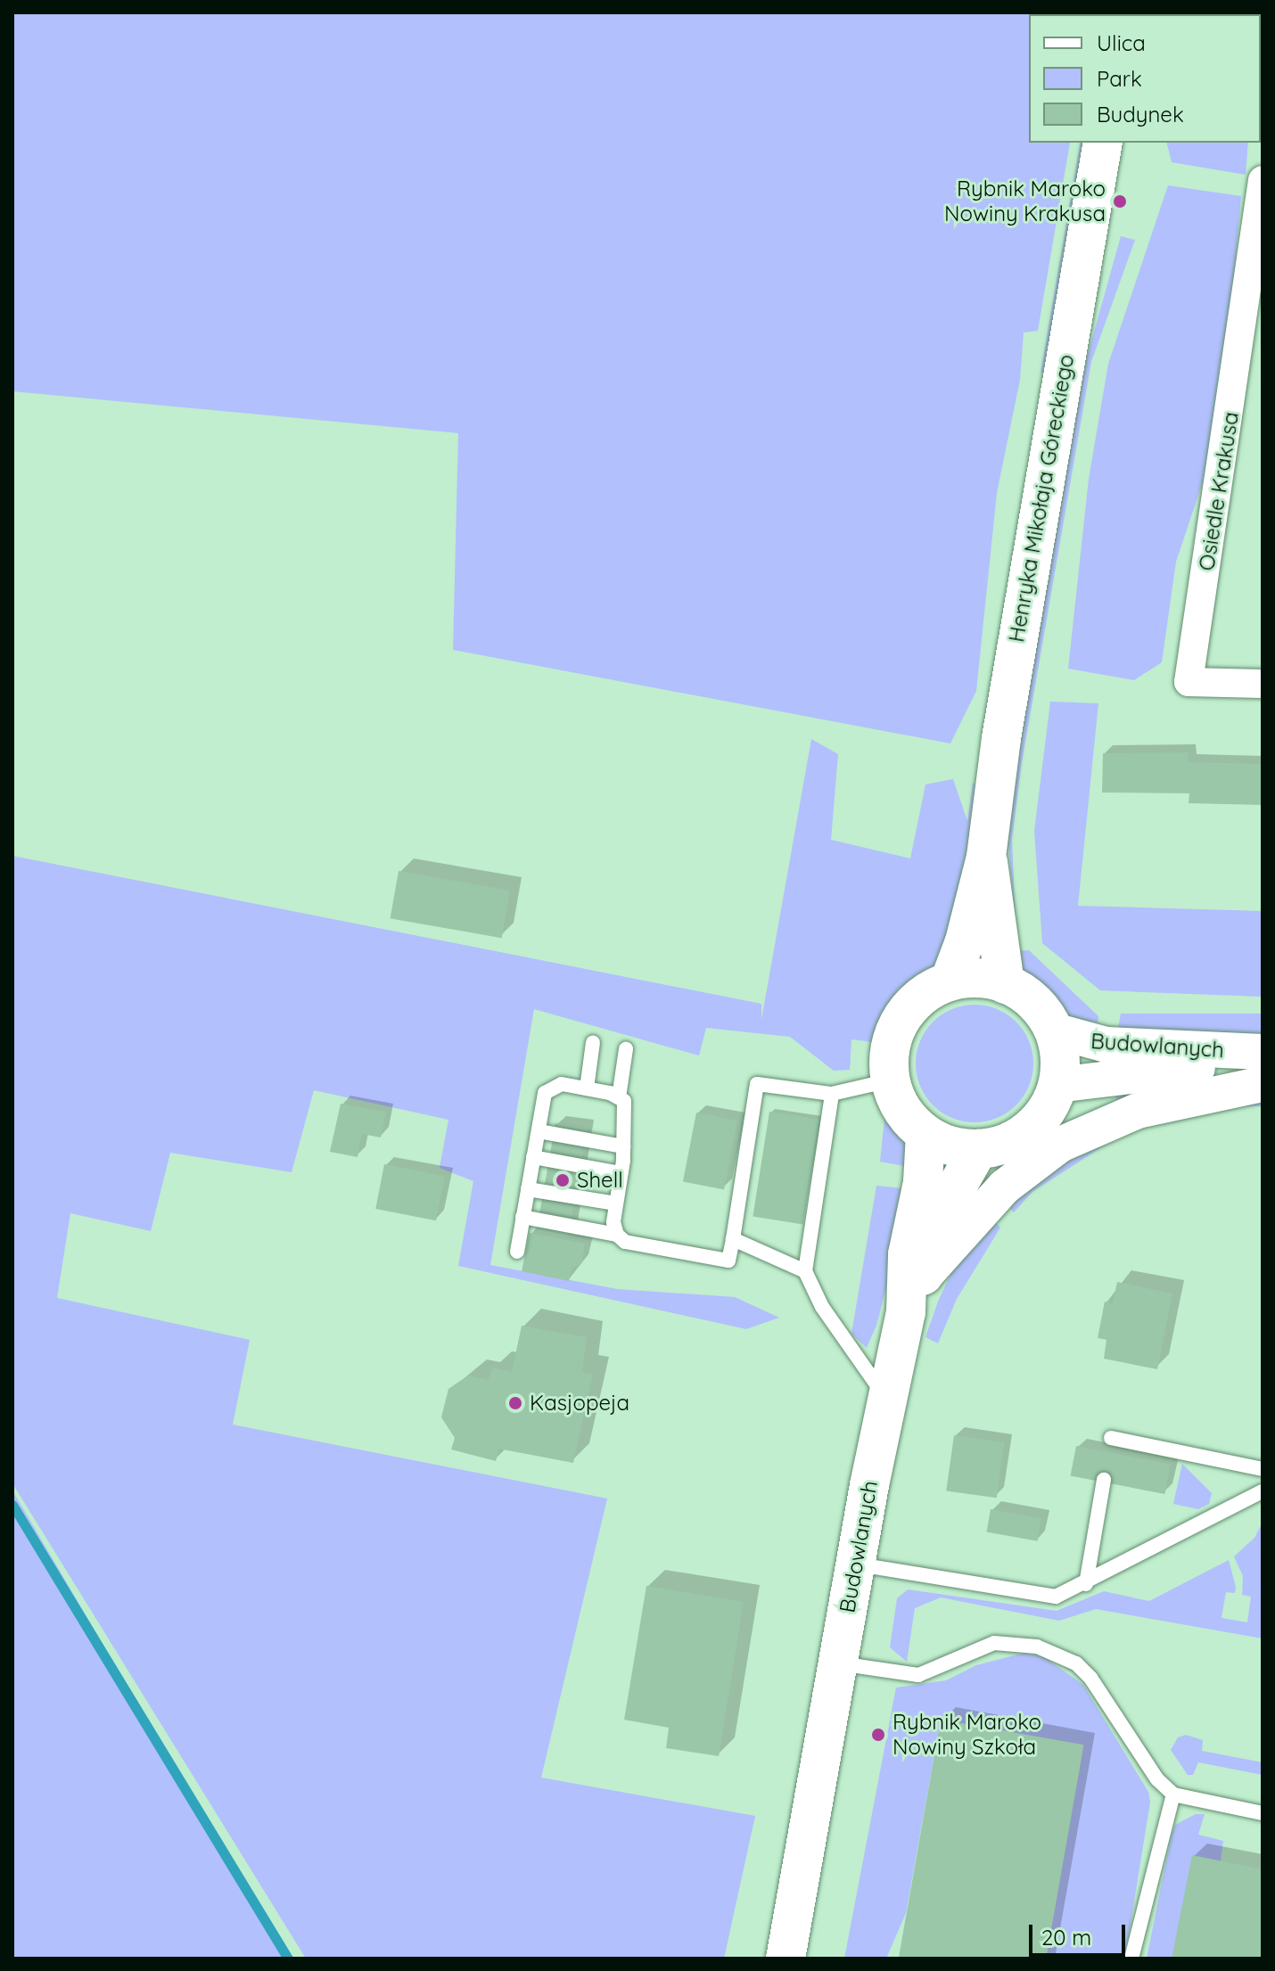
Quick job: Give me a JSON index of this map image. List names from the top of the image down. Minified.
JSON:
{"streets":{"main road":["Henryka Mikołaja Góreckiego","Budowlanych"],"street":["Osiedle Krakusa"]},"crossings":[["Henryka Mikołaja Góreckiego","Budowlanych"]],"places":["Rybnik Maroko Nowiny Krakusa","Shell","Kasjopeja","Rybnik Maroko Nowiny Szkoła"],"legend":["Ulica","Park","Budynek"],"scale_bar":"20 m"}
